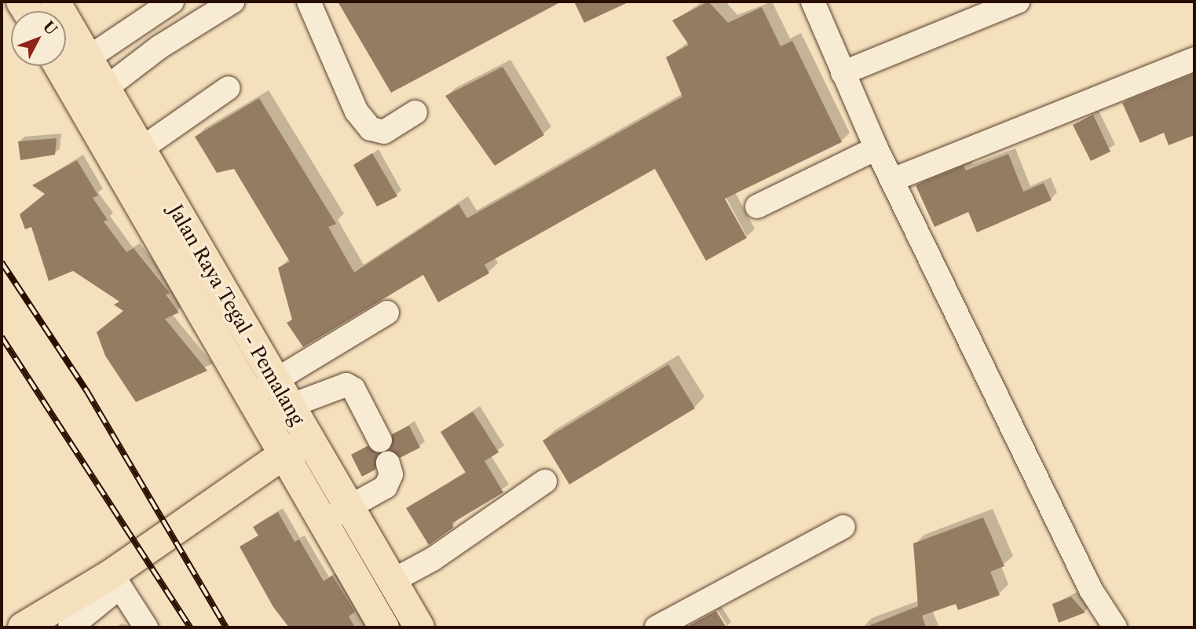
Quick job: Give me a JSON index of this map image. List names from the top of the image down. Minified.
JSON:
{"streets":{"main road":["Jalan Raya Tegal - Pemalang"]},"north":"top right"}
